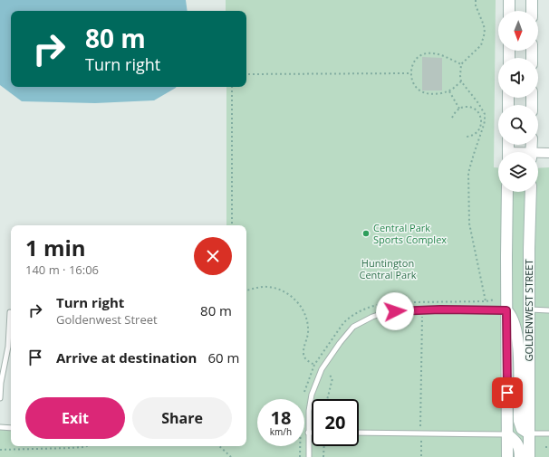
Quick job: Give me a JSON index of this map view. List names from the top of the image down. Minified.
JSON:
{"streets":{"main road":["GOLDENWEST STREET"]},"parks":["Huntington Central Park"],"places":["Central Park Sports Complex"],"north":"bottom","page":{"turn":["80 m","Turn right"],"heading":["1 min","140 m · 16:06"],"list":[{"name":"Turn right","note":"Goldenwest Street","value":"80 m"},{"name":"Arrive at destination","value":"60 m"}],"buttons":["Exit","Share"],"speed":"18 km/h","limit":"20"}}
